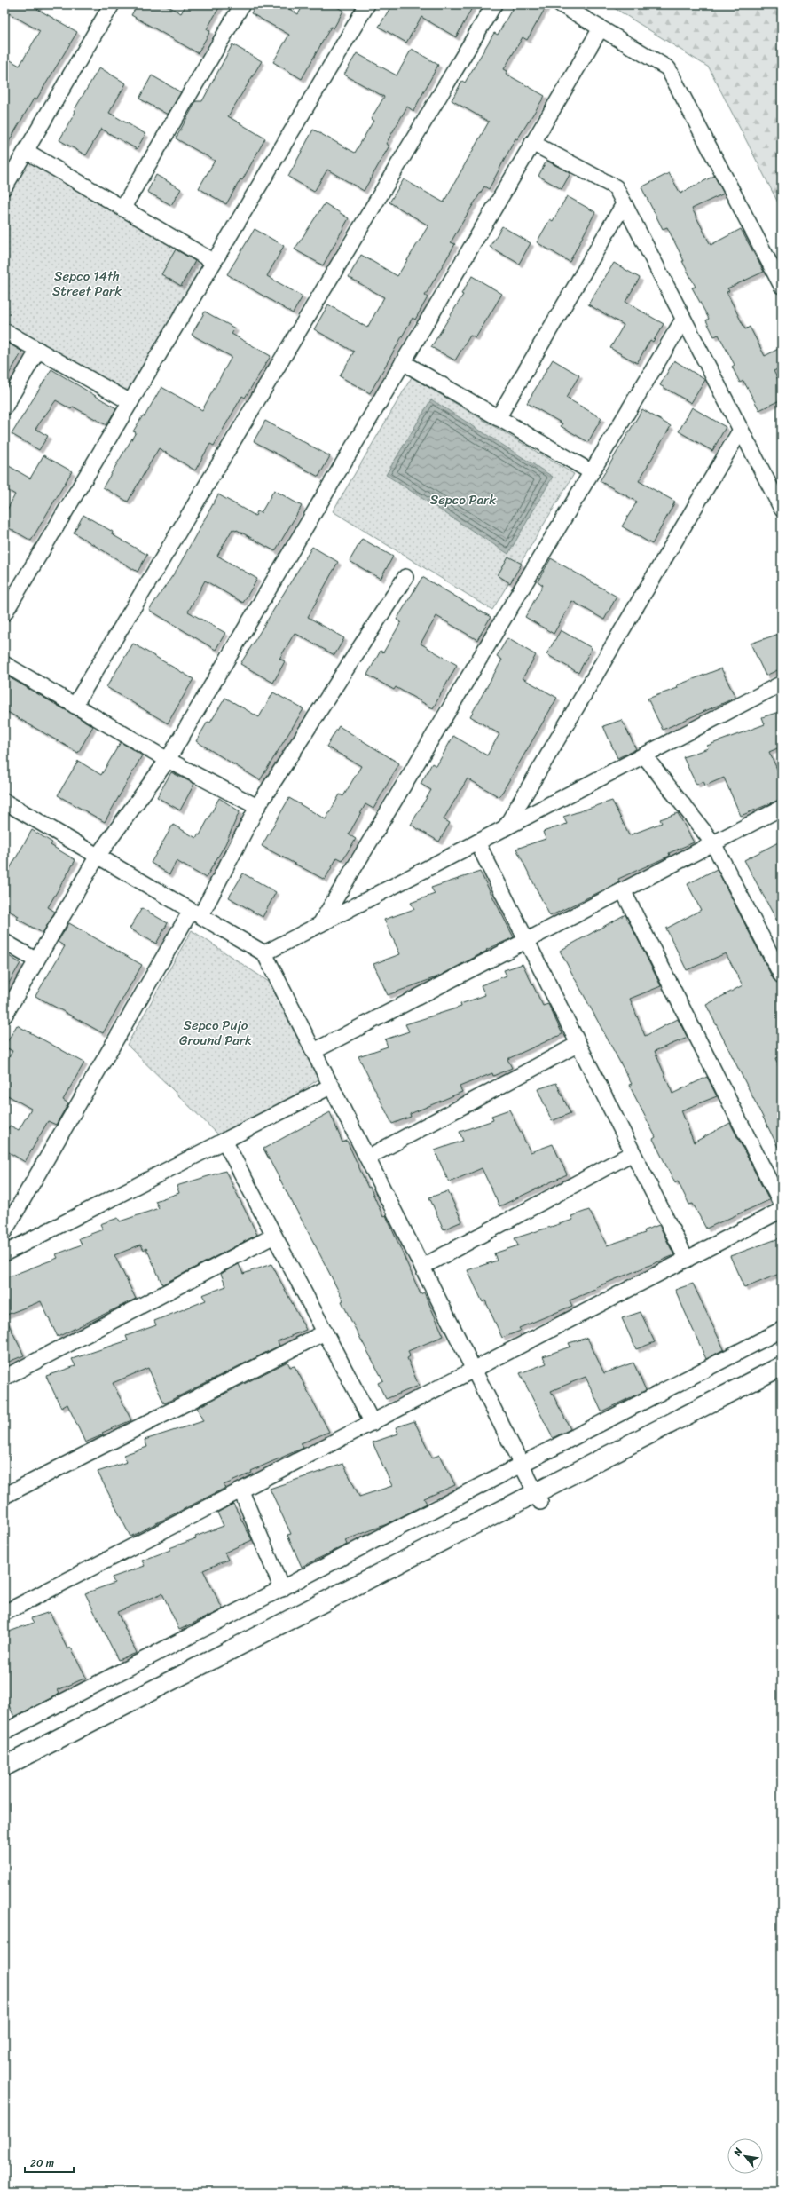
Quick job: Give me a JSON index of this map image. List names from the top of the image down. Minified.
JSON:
{"parks":["Sepco 14th Street Park","Sepco Park","Sepco Pujo Ground Park"],"scale_bar":"20 m","north":"top left"}
